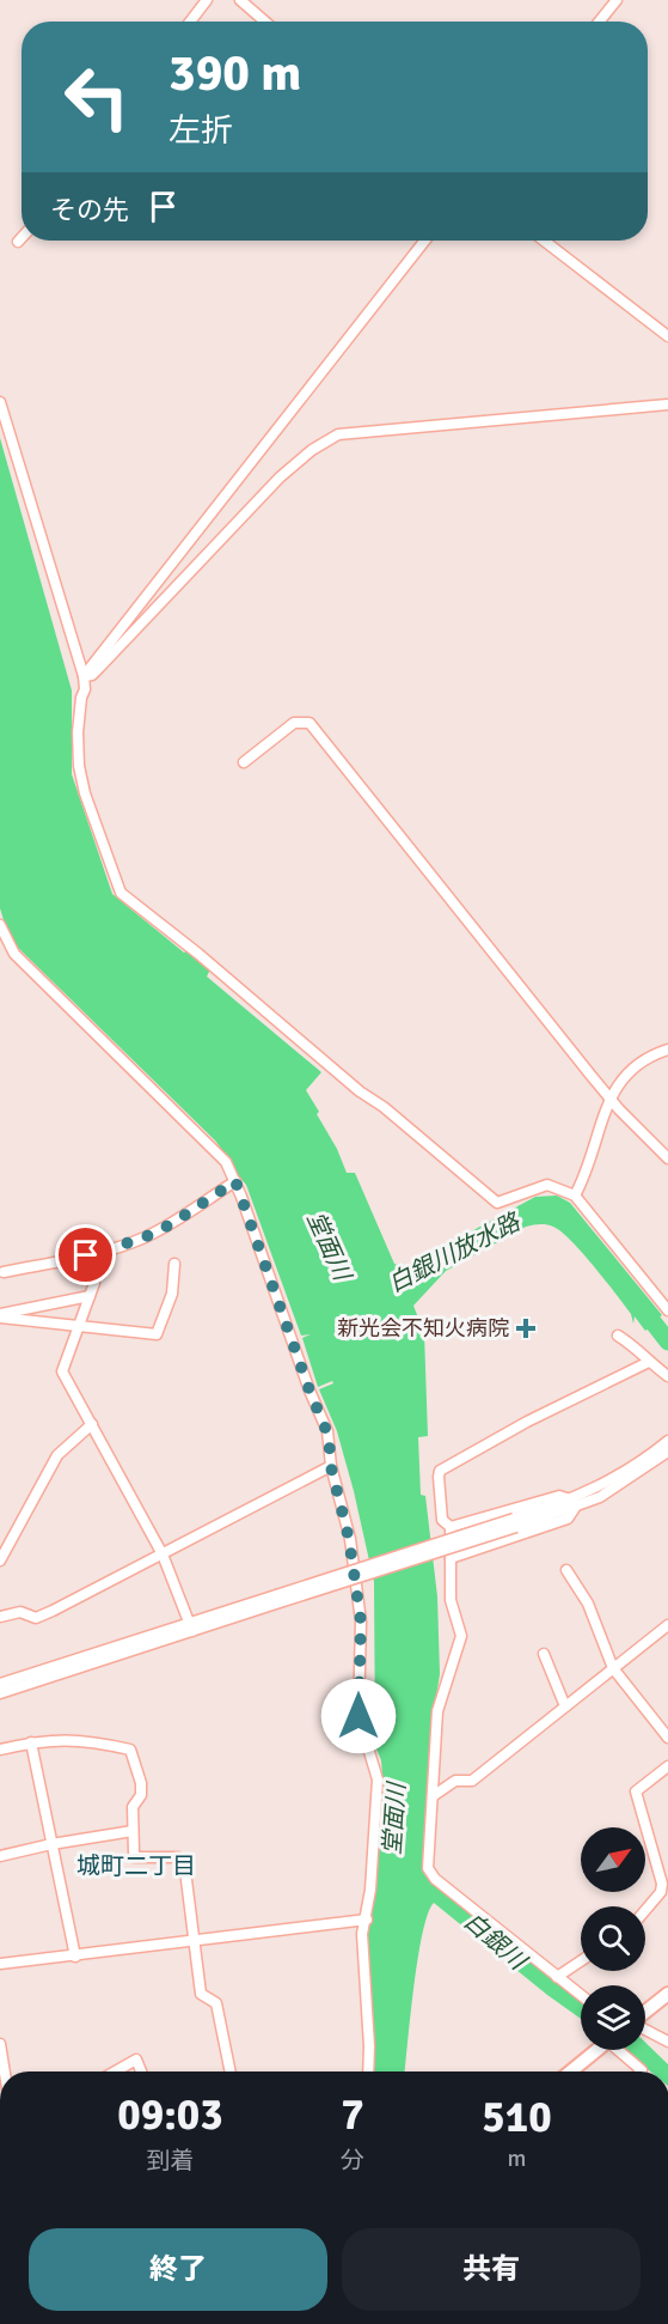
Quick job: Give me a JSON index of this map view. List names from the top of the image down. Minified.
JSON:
{"districts":["城町二丁目"],"water":["堂面川","白銀川放水路","白銀川"],"places":{"health":["新光会不知火病院"]},"north":"top right","page":{"turn":["390 m","左折"],"then":"その先","eta":["09:03","到着","7","分","510","m"],"buttons":["終了","共有"]}}
